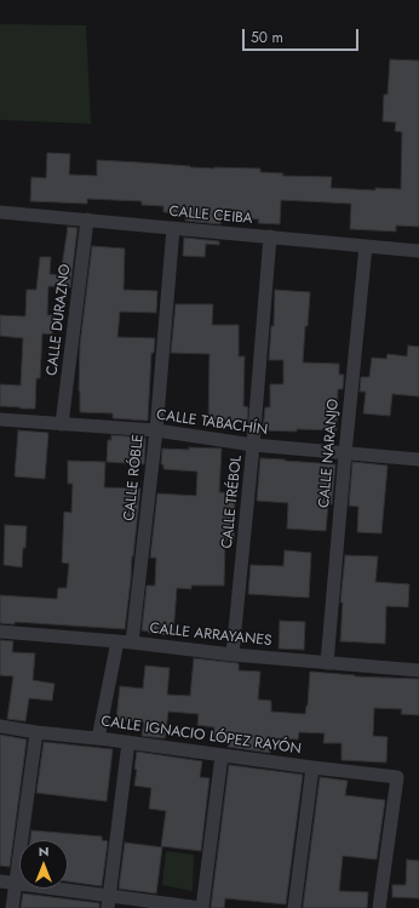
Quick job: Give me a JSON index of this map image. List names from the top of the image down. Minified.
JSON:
{"streets":{"street":["CALLE CEIBA","CALLE DURAZNO","CALLE TABACHÍN","CALLE NARANJO","CALLE RÓBLE","CALLE TRÉBOL","CALLE ARRAYANES","CALLE IGNACIO LÓPEZ RAYÓN"]},"crossings":[["CALLE CEIBA","CALLE DURAZNO"],["CALLE CEIBA","CALLE NARANJO"],["CALLE CEIBA","CALLE RÓBLE"],["CALLE CEIBA","CALLE TRÉBOL"],["CALLE DURAZNO","CALLE TABACHÍN"],["CALLE TABACHÍN","CALLE NARANJO"],["CALLE TABACHÍN","CALLE RÓBLE"],["CALLE TABACHÍN","CALLE TRÉBOL"],["CALLE NARANJO","CALLE ARRAYANES"],["CALLE RÓBLE","CALLE ARRAYANES"],["CALLE TRÉBOL","CALLE ARRAYANES"]],"scale_bar":"50 m","north":"top"}
